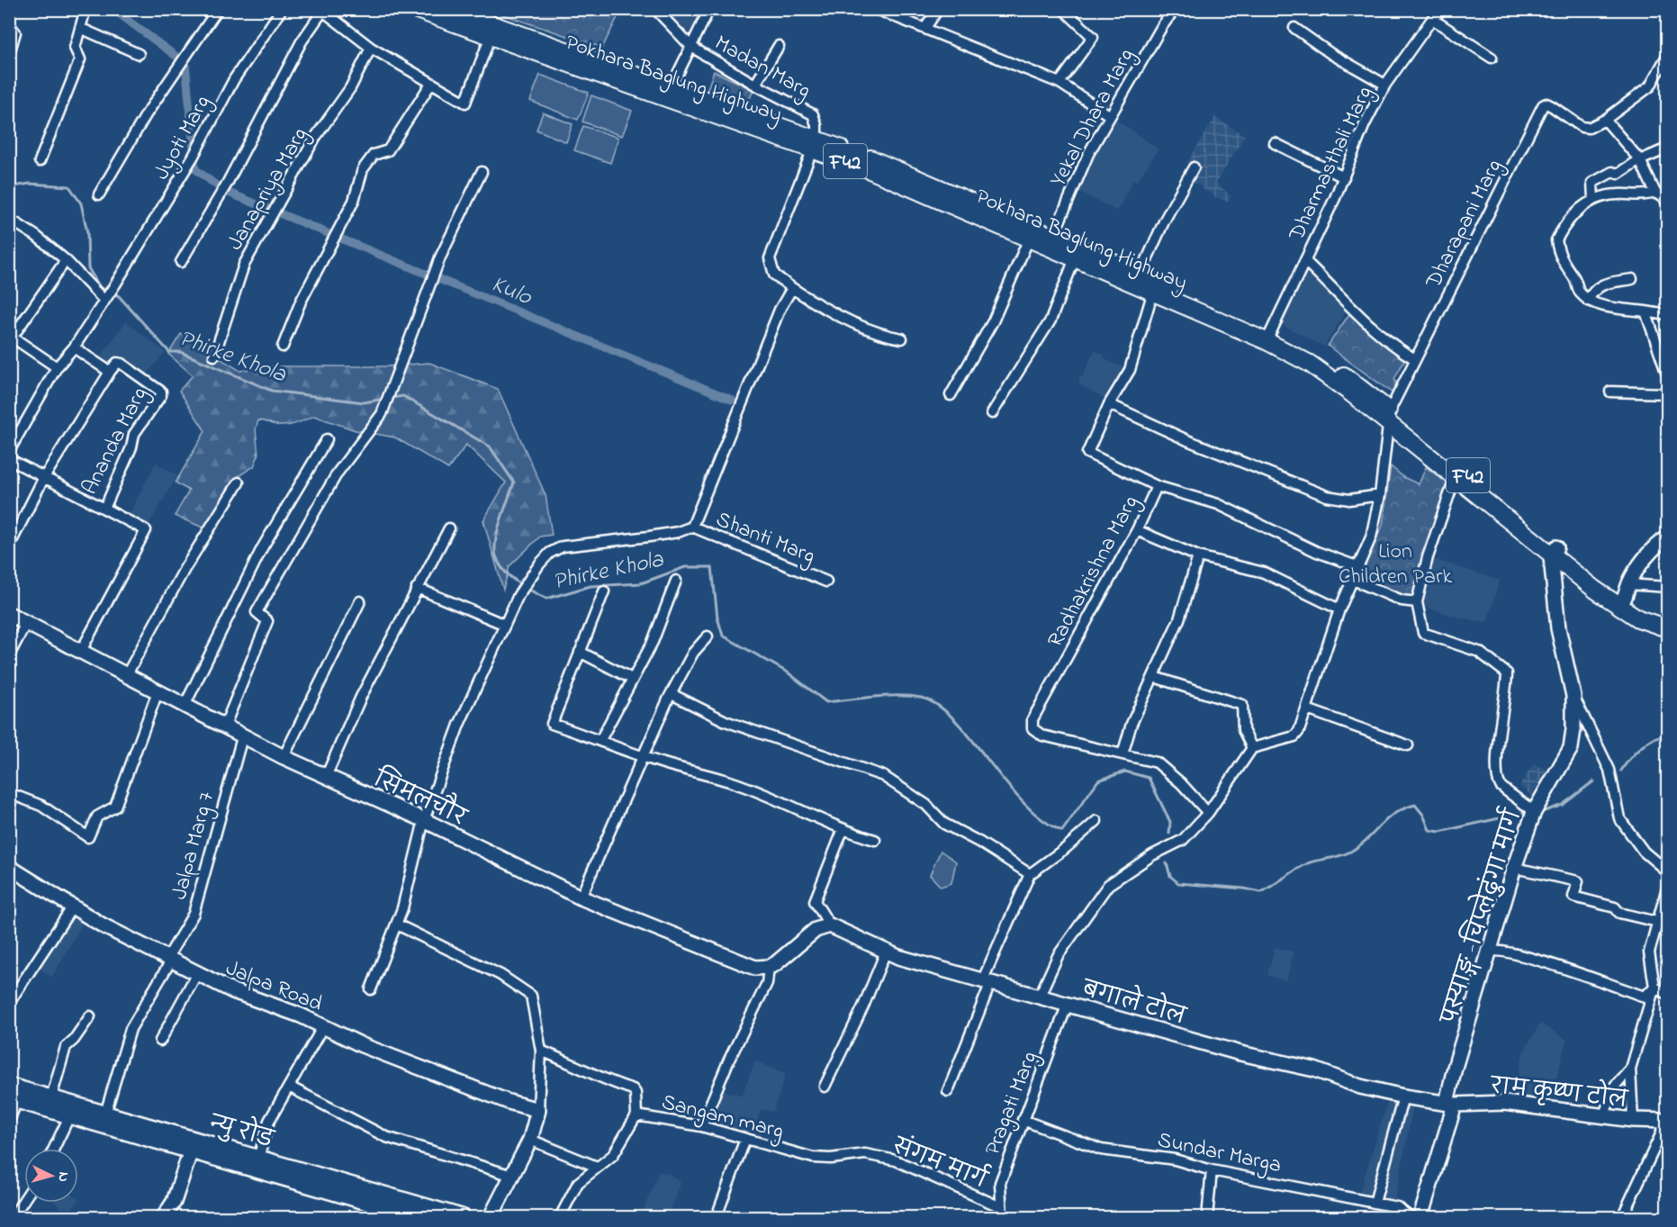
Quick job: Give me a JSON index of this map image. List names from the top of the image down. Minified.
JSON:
{"streets":{"highway":["Pokhara Baglung Highway","F42"],"main road":["सिमलचौर","पस्याङ्ग -चिप्लेढुंगा मार्ग","Jalpa Road","बगाले टोल","राम कृष्ण टोल","न्यु रोड"],"street":["Madan Marg","Yekal Dhara Marg","Jyoti Marg","Dharmasthali Marg","Janapriya Marg","Dharapani Marg","Ananda Marg","Shanti Marg","Radhakrishna Marg","Jalpa Marg 7","Pragati Marg","Sangam marg","Sundar Marga","संगम मार्ग"]},"crossings":[["Madan Marg","Pokhara Baglung Highway"],["Pokhara Baglung Highway","Yekal Dhara Marg"],["Pokhara Baglung Highway","Dharmasthali Marg"],["Pokhara Baglung Highway","Dharapani Marg"],["Pokhara Baglung Highway","Radhakrishna Marg"],["Pokhara Baglung Highway","पस्याङ्ग -चिप्लेढुंगा मार्ग"],["Jyoti Marg","Ananda Marg"],["सिमलचौर","Jalpa Marg 7"],["Jalpa Marg 7","Jalpa Road"],["Jalpa Marg 7","न्यु रोड"],["पस्याङ्ग -चिप्लेढुंगा मार्ग","बगाले टोल"],["पस्याङ्ग -चिप्लेढुंगा मार्ग","राम कृष्ण टोल"],["बगाले टोल","राम कृष्ण टोल"],["बगाले टोल","Pragati Marg"],["Pragati Marg","Sundar Marga"],["Pragati Marg","संगम मार्ग"],["Sangam marg","संगम मार्ग"]],"water":["Kulo","Phirke Khola"],"parks":["Lion Children Park"],"north":"right"}
